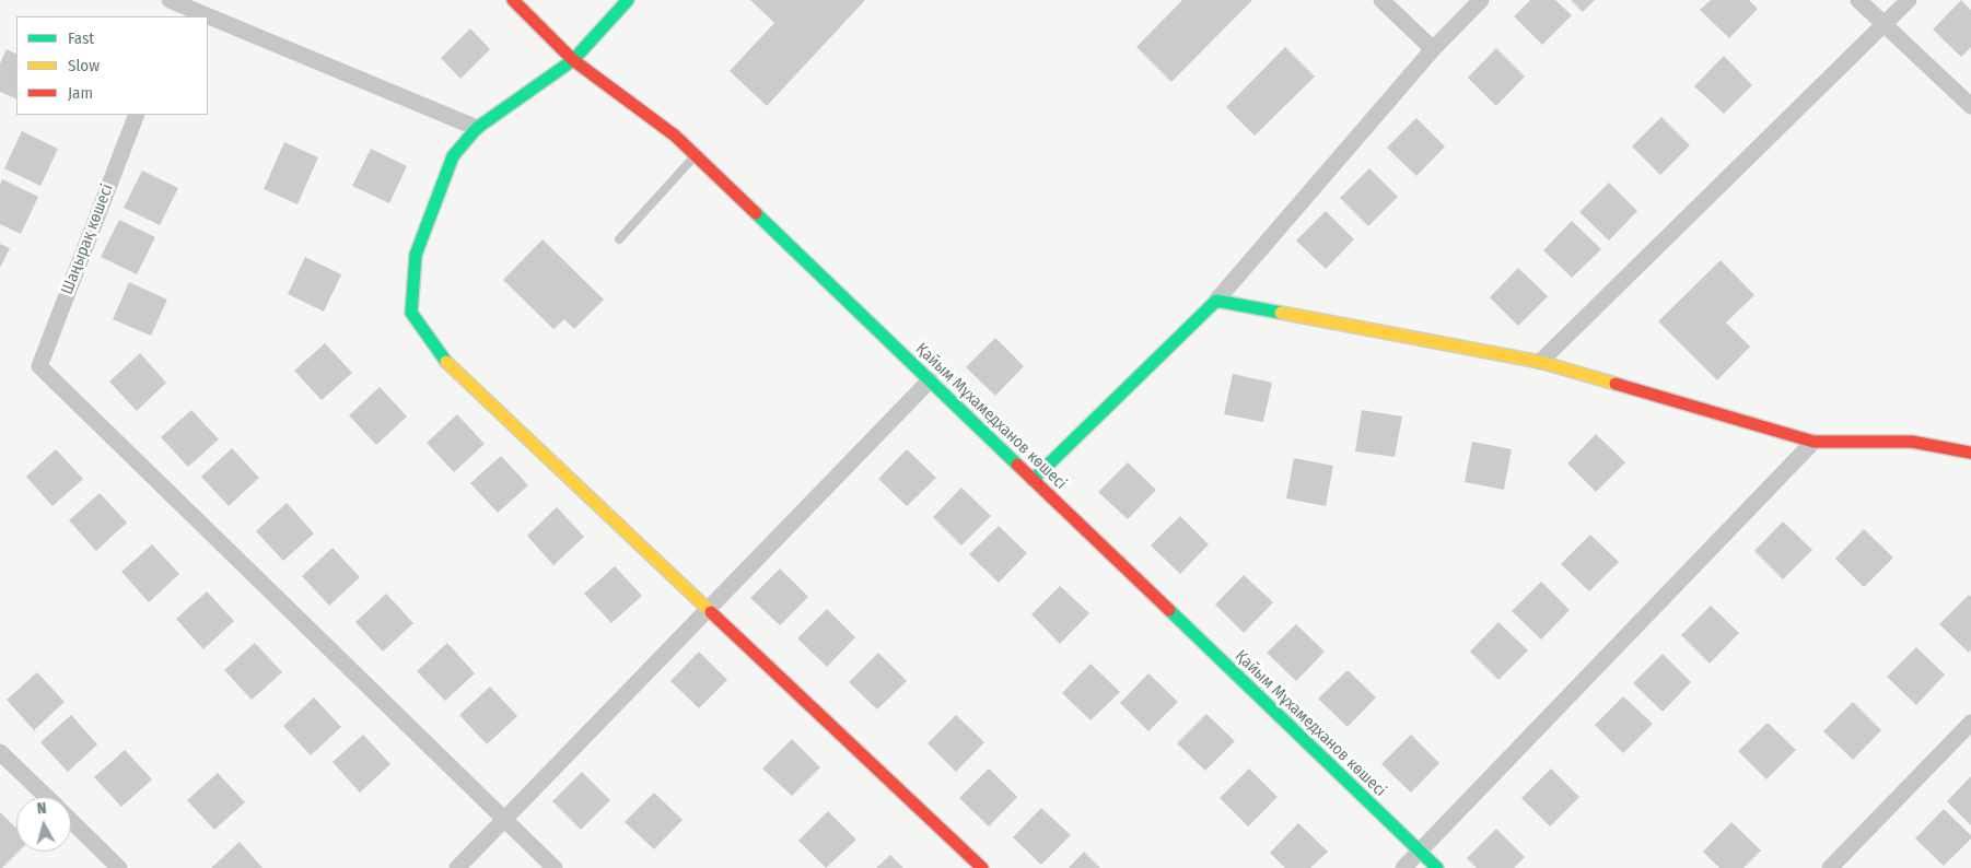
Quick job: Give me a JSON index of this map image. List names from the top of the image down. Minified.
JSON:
{"streets":{"street":["Шаңырақ көшесі","Қайым Мұхамедханов көшесі"]},"legend":["Fast","Slow","Jam"],"north":"top"}
